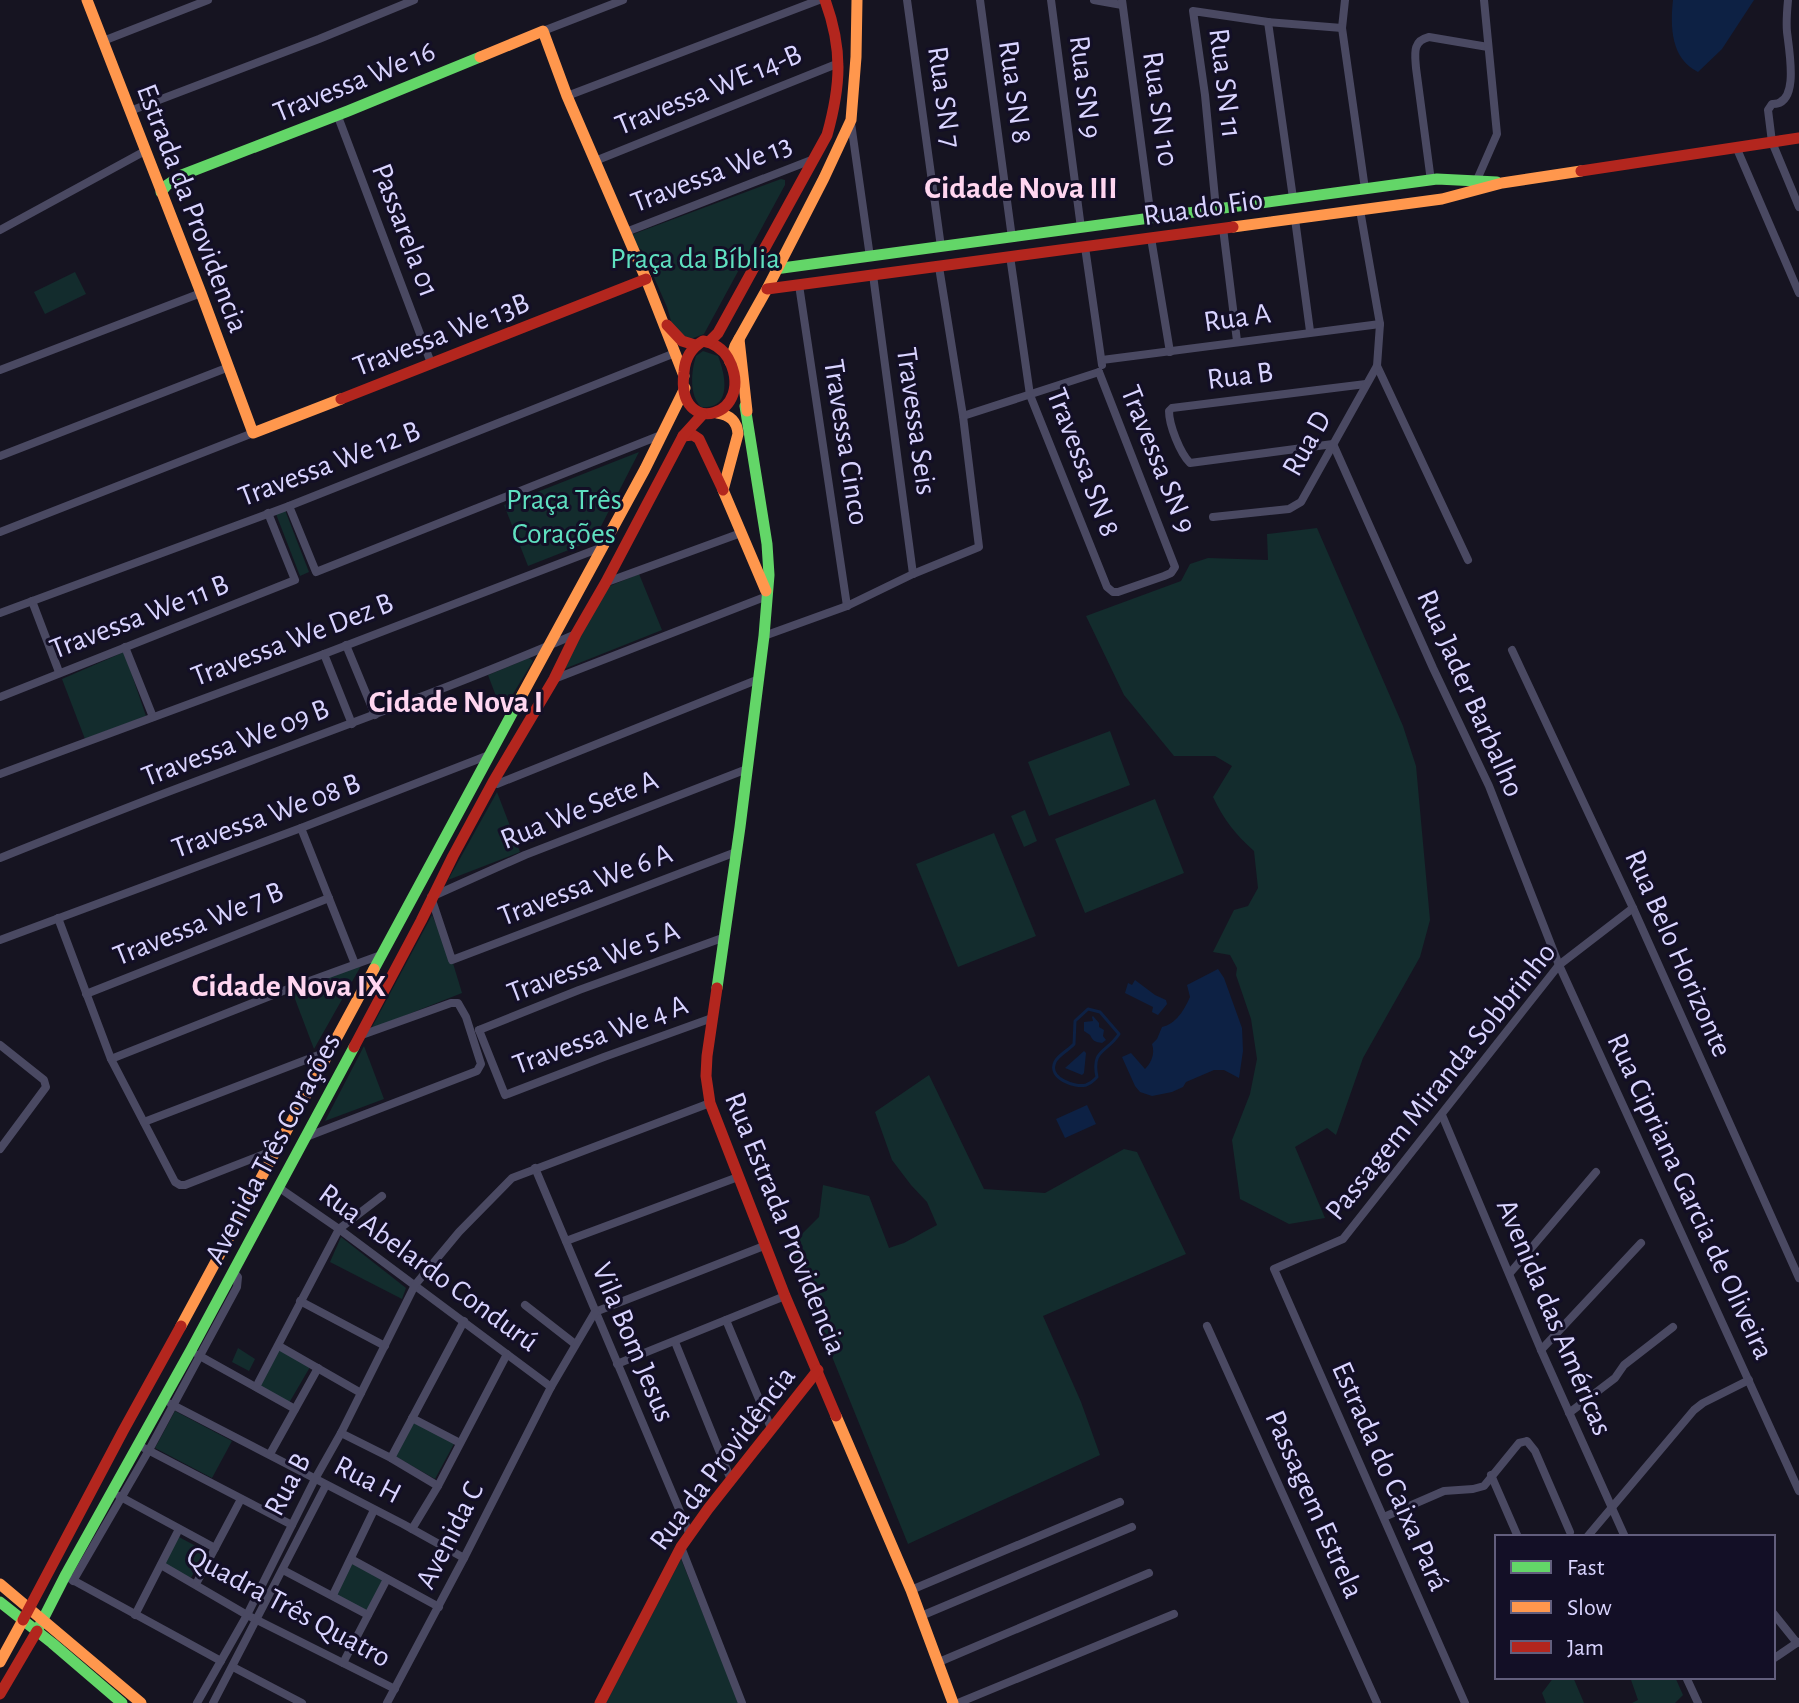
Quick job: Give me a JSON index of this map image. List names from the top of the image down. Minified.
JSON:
{"streets":{"main road":["Travessa We 16","Rua do Fio","Estrada da Providencia","Travessa We 13B","Avenida Três Corações","Rua Estrada Providencia","Rua da Providência"],"street":["Rua SN 11","Rua SN 9","Travessa WE 14-B","Rua SN 8","Rua SN 7","Rua SN 10","Travessa We 13","Passarela 01","Rua A","Rua B","Travessa Seis","Travessa Cinco","Rua D","Travessa SN 9","Travessa SN 8","Travessa We 12 B","Travessa We 11 B","Travessa We Dez B","Rua Jader Barbalho","Travessa We 09 B","Rua We Sete A","Travessa We 08 B","Travessa We 6 A","Travessa We 7 B","Rua Belo Horizonte","Travessa We 5 A","Travessa We 4 A","Passagem Miranda Sobbrinho","Rua Cipriana Garcia de Oliveira","Rua Abelardo Condurú","Avenida das Américas","Vila Bom Jesus","Estrada do Caixa Pará","Rua H","Passagem Estrela","Avenida C","Quadra Três Quatro"]},"crossings":[["Travessa We 16","Passarela 01"],["Rua SN 11","Rua do Fio"],["Rua SN 9","Rua do Fio"],["Rua SN 8","Rua do Fio"],["Rua SN 7","Rua do Fio"],["Rua SN 10","Rua do Fio"],["Rua do Fio","Travessa Seis"],["Rua do Fio","Travessa Cinco"],["Rua do Fio","Rua D"],["Rua do Fio","Travessa SN 9"],["Rua do Fio","Travessa SN 8"],["Estrada da Providencia","Travessa We 13B"],["Passarela 01","Travessa We 13B"],["Rua A","Rua D"],["Rua A","Travessa SN 9"],["Rua B","Rua D"],["Rua B","Rua Jader Barbalho"],["Rua B","Rua Estrada Providencia"],["Rua B","Rua Abelardo Condurú"],["Rua B","Vila Bom Jesus"],["Rua B","Rua H"],["Rua B","Quadra Três Quatro"],["Rua D","Rua Jader Barbalho"],["Travessa SN 9","Travessa SN 8"],["Travessa We 12 B","Travessa We 11 B"],["Travessa We Dez B","Avenida Três Corações"],["Rua Jader Barbalho","Passagem Miranda Sobbrinho"],["Rua Jader Barbalho","Rua Cipriana Garcia de Oliveira"],["Travessa We 09 B","Avenida Três Corações"],["Rua We Sete A","Travessa We 6 A"],["Rua We Sete A","Avenida Três Corações"],["Rua We Sete A","Rua Estrada Providencia"],["Travessa We 08 B","Avenida Três Corações"],["Travessa We 6 A","Avenida Três Corações"],["Travessa We 6 A","Rua Estrada Providencia"],["Rua Belo Horizonte","Passagem Miranda Sobbrinho"],["Travessa We 5 A","Travessa We 4 A"],["Travessa We 5 A","Rua Estrada Providencia"],["Travessa We 4 A","Rua Estrada Providencia"],["Passagem Miranda Sobbrinho","Rua Cipriana Garcia de Oliveira"],["Passagem Miranda Sobbrinho","Avenida das Américas"],["Passagem Miranda Sobbrinho","Estrada do Caixa Pará"],["Avenida Três Corações","Rua Estrada Providencia"],["Avenida Três Corações","Rua Abelardo Condurú"],["Avenida Três Corações","Rua H"],["Rua Estrada Providencia","Rua da Providência"],["Rua Abelardo Condurú","Avenida C"],["Vila Bom Jesus","Rua da Providência"],["Vila Bom Jesus","Avenida C"],["Rua H","Avenida C"],["Avenida C","Quadra Três Quatro"]],"districts":["Cidade Nova III","Cidade Nova I","Cidade Nova IX"],"parks":["Praça da Bíblia","Praça Três Corações"],"legend":["Fast","Slow","Jam"]}
